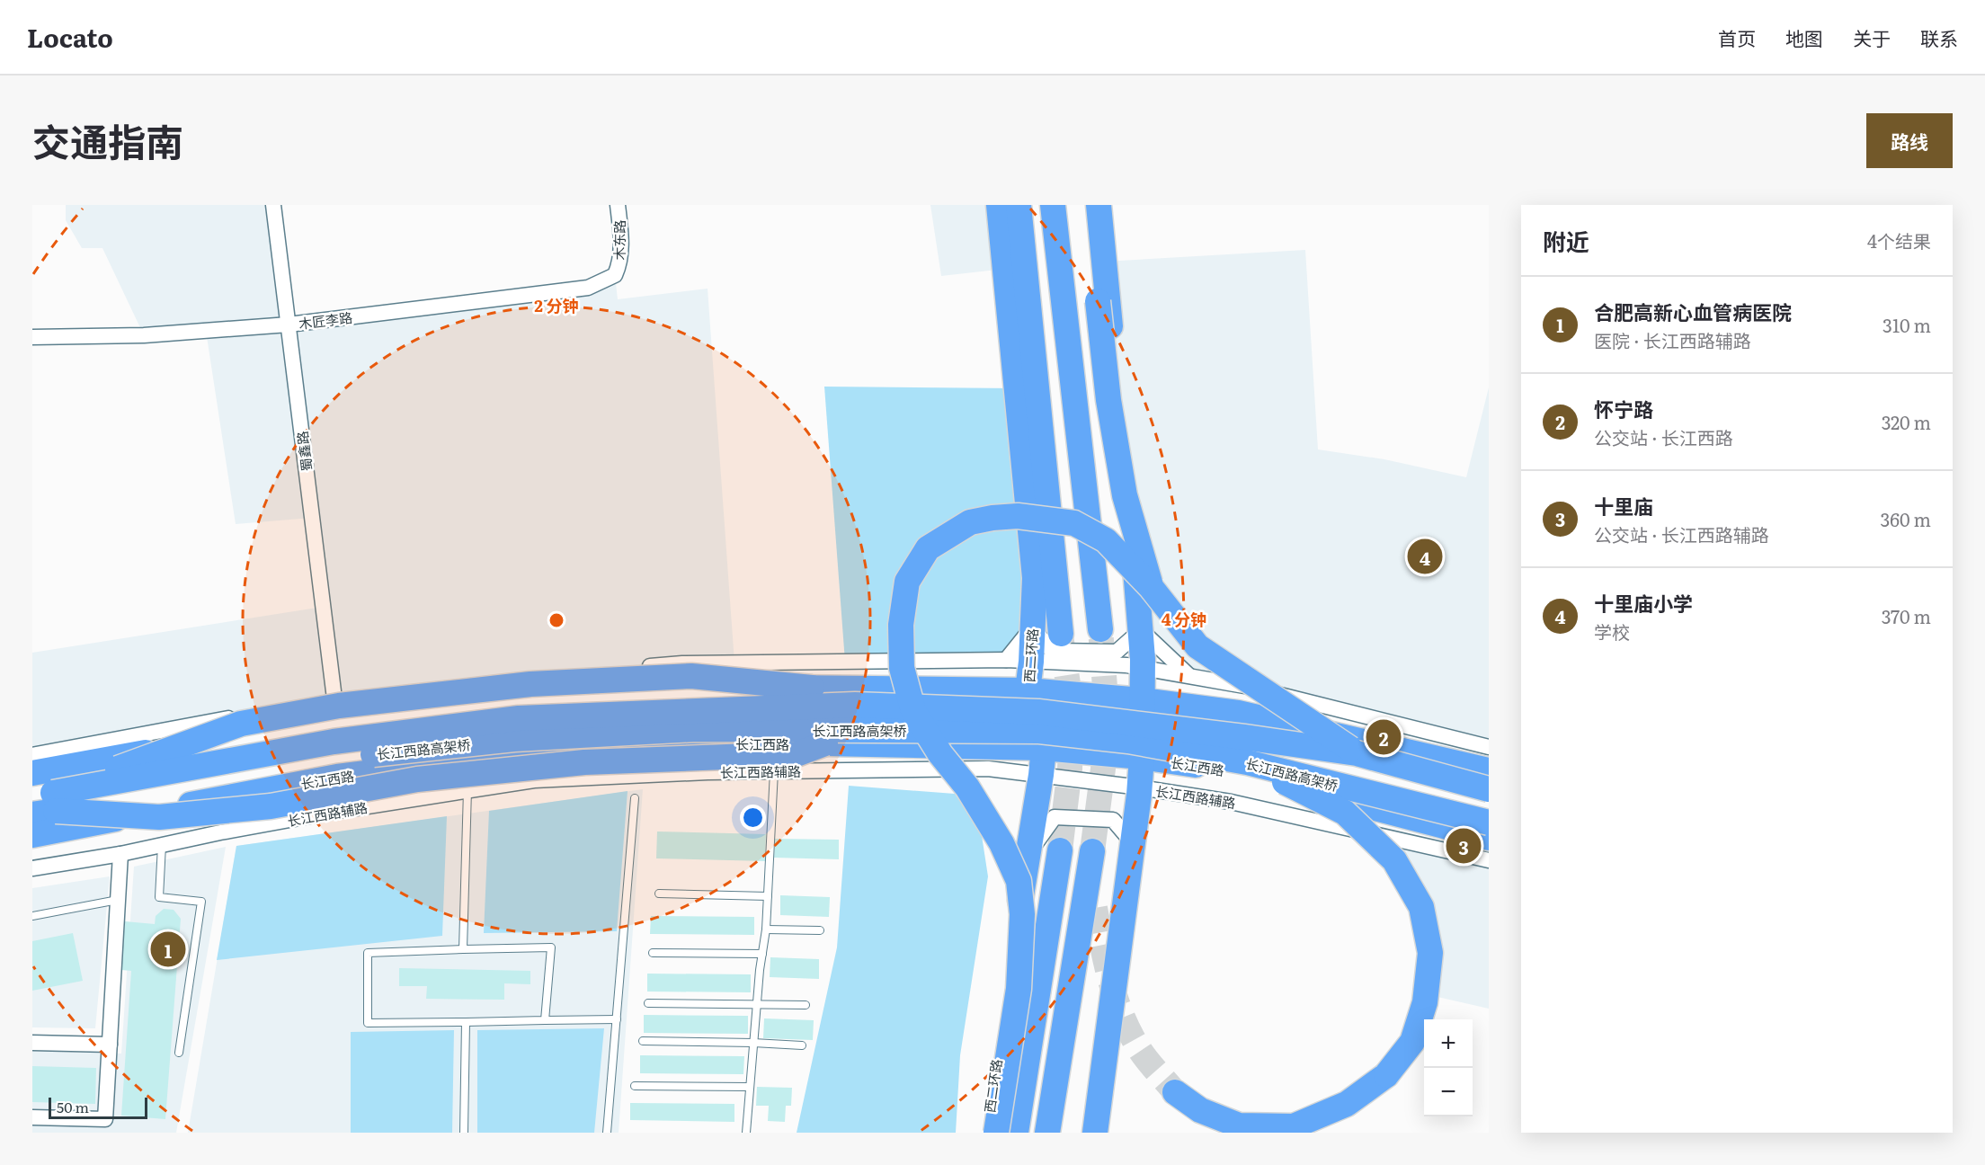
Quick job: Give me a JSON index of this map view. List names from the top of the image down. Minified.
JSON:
{"streets":{"highway":["西二环路","长江西路高架桥","长江西路"],"street":["木东路","木匠李路","蜀鑫路","长江西路辅路"]},"crossings":[["木东路","木匠李路"],["木匠李路","蜀鑫路"],["西二环路","长江西路"],["西二环路","长江西路辅路"]],"scale_bar":"50 m","page":{"header":"Locato","nav":["首页","地图","关于","联系"],"title":"交通指南","buttons":"路线","heading":["附近","4个结果"],"list":[{"mark":"1","name":"合肥高新心血管病医院","note":"医院 · 长江西路辅路","value":"310 m"},{"mark":"2","name":"怀宁路","note":"公交站 · 长江西路","value":"320 m"},{"mark":"3","name":"十里庙","note":"公交站 · 长江西路辅路","value":"360 m"},{"mark":"4","name":"十里庙小学","note":"学校","value":"370 m"}],"pins":["4","2","3","1"],"map_buttons":["+","−"],"scale":"50 m"},"rings":["2 分钟","4 分钟"]}
